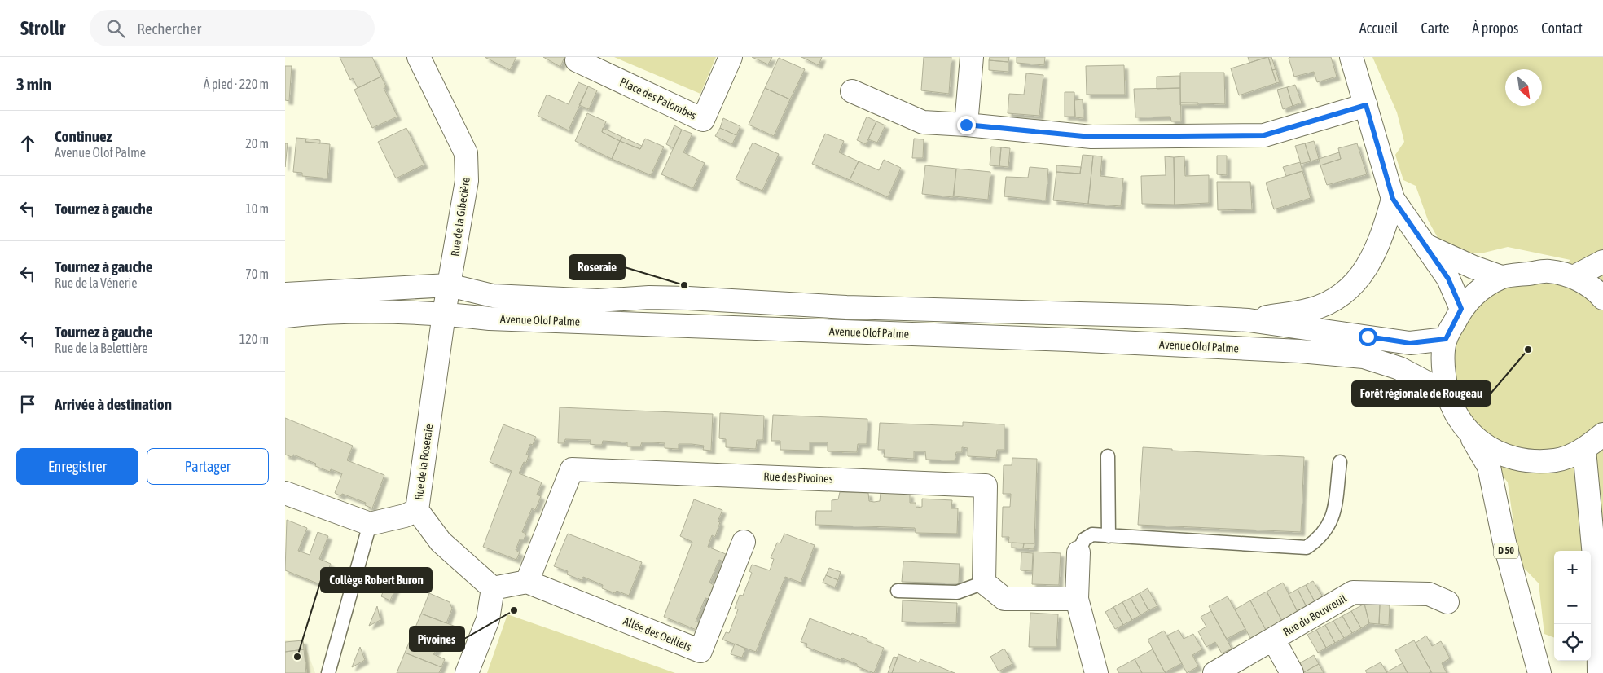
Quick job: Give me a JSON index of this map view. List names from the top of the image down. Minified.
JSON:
{"streets":{"main road":["Place des Palombes","Rue de la Gibecière","Avenue Olof Palme","Rue de la Roseraie","Rue des Pivoines","D 50","Rue du Bouvreuil","Allée des Oeillets"]},"crossings":[["Rue de la Gibecière","Avenue Olof Palme"],["Rue de la Gibecière","Rue de la Roseraie"],["Avenue Olof Palme","Rue de la Roseraie"],["Rue des Pivoines","Allée des Oeillets"]],"places":["Roseraie","Forêt régionale de Rougeau","Pivoines","Collège Robert Buron"],"north":"bottom right","page":{"header":"Strollr","search":"Rechercher","nav":["Accueil","Carte","À propos","Contact"],"heading":["3 min","À pied · 220 m"],"list":[["Continuez","Avenue Olof Palme","20 m"],["Tournez à gauche","10 m"],["Tournez à gauche","Rue de la Vénerie","70 m"],["Tournez à gauche","Rue de la Belettière","120 m"],"Arrivée à destination"],"buttons":["Enregistrer","Partager"],"map_buttons":["+","−"]}}
